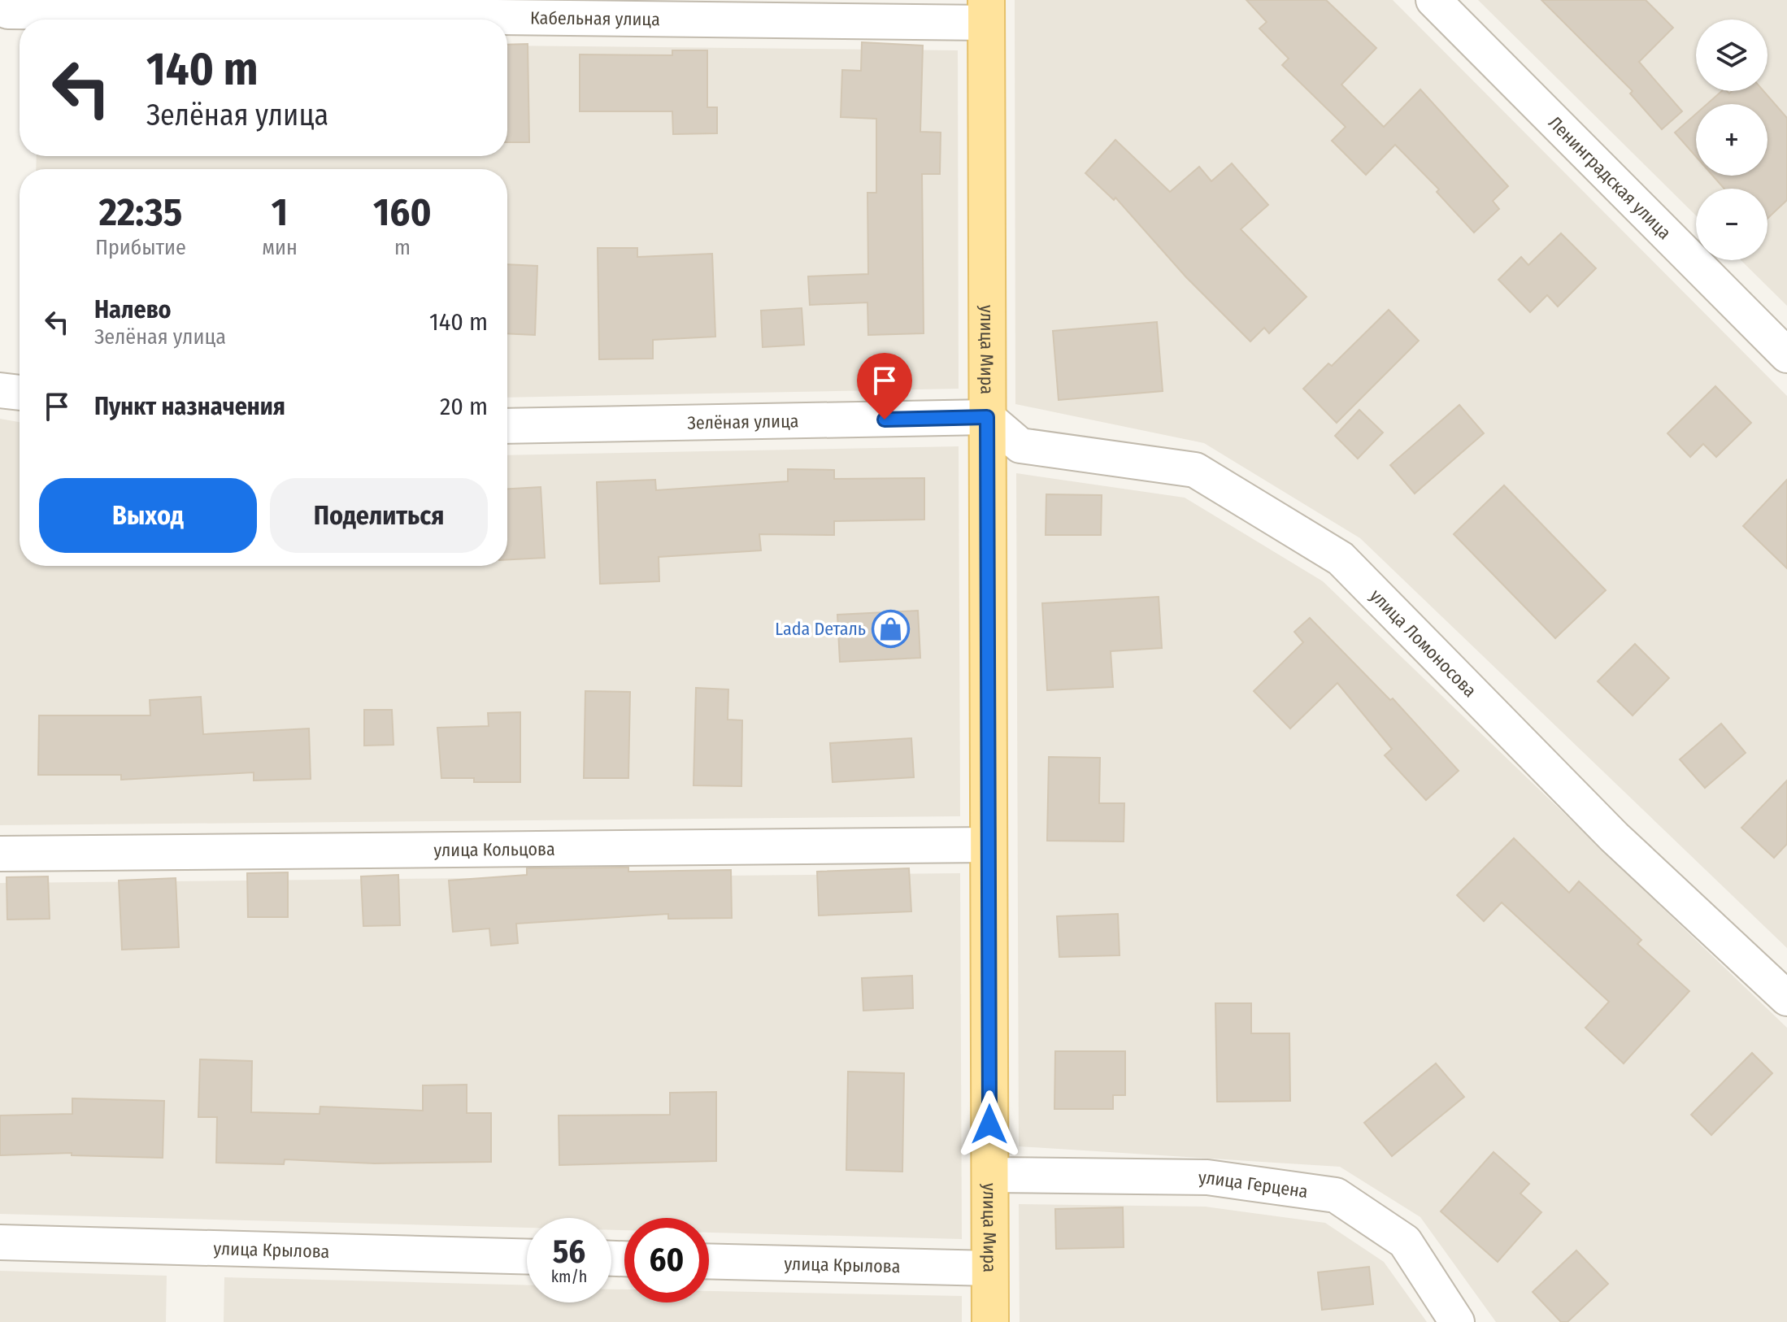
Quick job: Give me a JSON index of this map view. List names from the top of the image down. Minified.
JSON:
{"streets":{"main road":["улица Мира"],"street":["Кабельная улица","Ленинградская улица","Зелёная улица","улица Ломоносова","улица Кольцова","улица Герцена","улица Крылова"]},"crossings":[["Кабельная улица","улица Мира"],["улица Мира","Зелёная улица"],["улица Мира","улица Ломоносова"],["улица Мира","улица Кольцова"],["улица Мира","улица Герцена"],["улица Мира","улица Крылова"],["Зелёная улица","улица Ломоносова"]],"places":{"shop":["Lada Dеталь"]},"page":{"map_buttons":["+","−"],"turn":["140 m","Зелёная улица"],"eta":["22:35","Прибытие","1","мин","160","m"],"list":[{"name":"Налево","note":"Зелёная улица","value":"140 m"},{"name":"Пункт назначения","value":"20 m"}],"buttons":["Выход","Поделиться"],"speed":"56 km/h","limit":"60"}}
